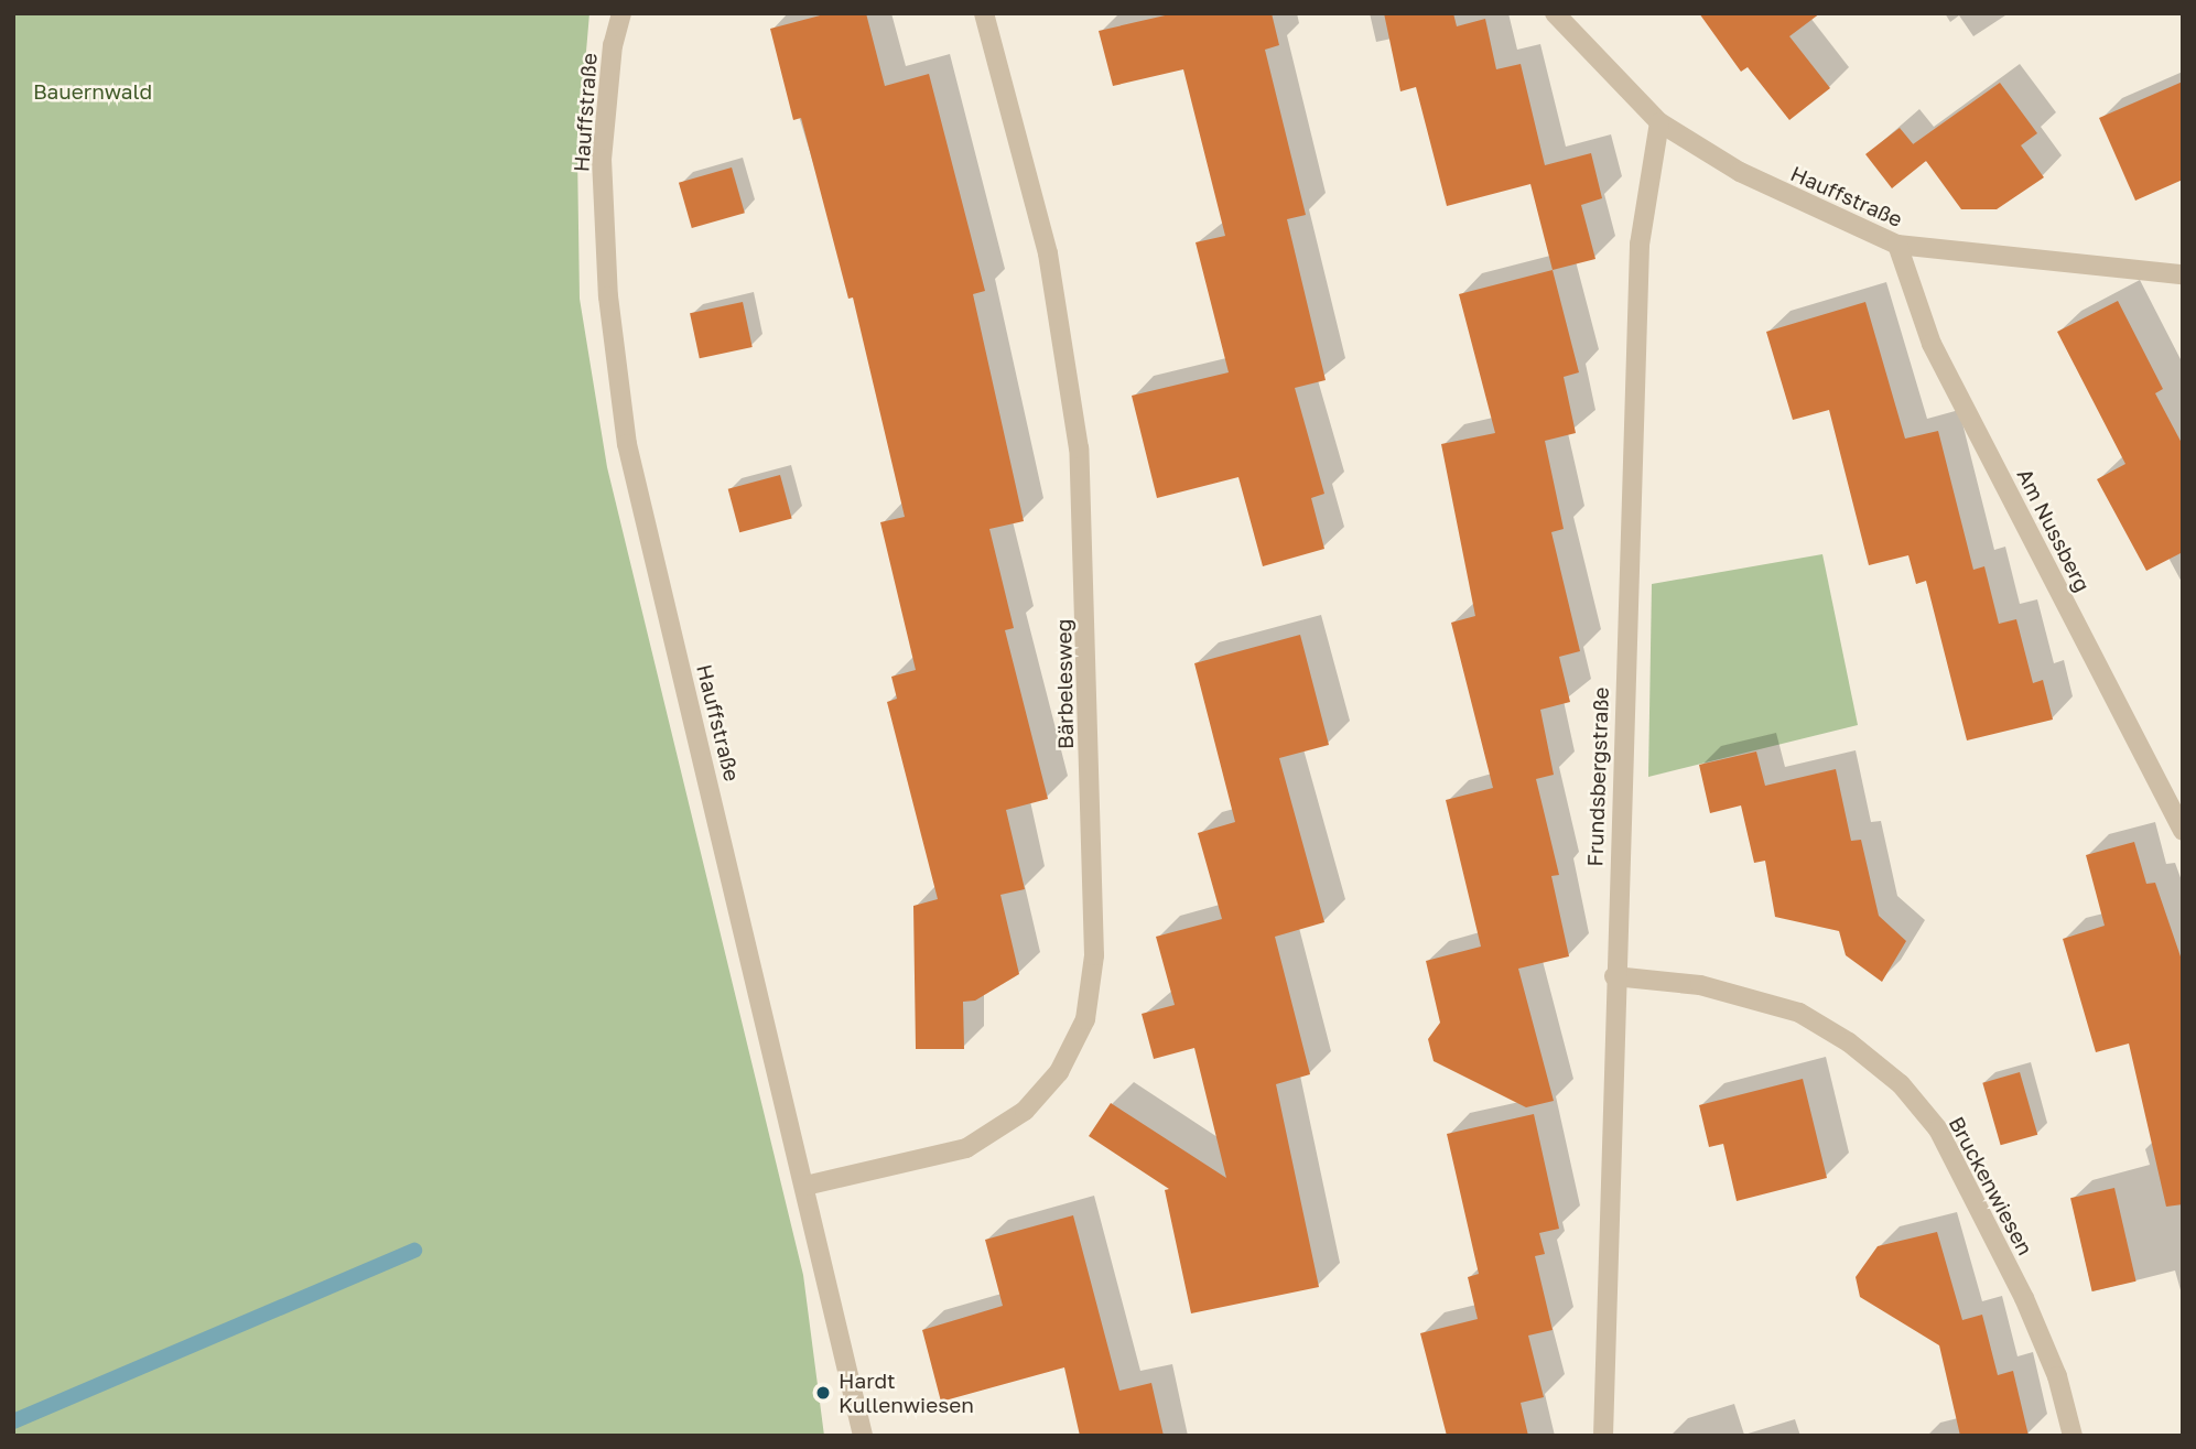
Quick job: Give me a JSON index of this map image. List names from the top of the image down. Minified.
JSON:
{"streets":{"street":["Hauffstraße","Am Nussberg","Bärbelesweg","Frundsbergstraße","Bruckenwiesen"]},"crossings":[["Hauffstraße","Am Nussberg"],["Hauffstraße","Bärbelesweg"],["Hauffstraße","Frundsbergstraße"],["Frundsbergstraße","Bruckenwiesen"]],"parks":["Bauernwald"],"places":["Hardt Kullenwiesen"]}
